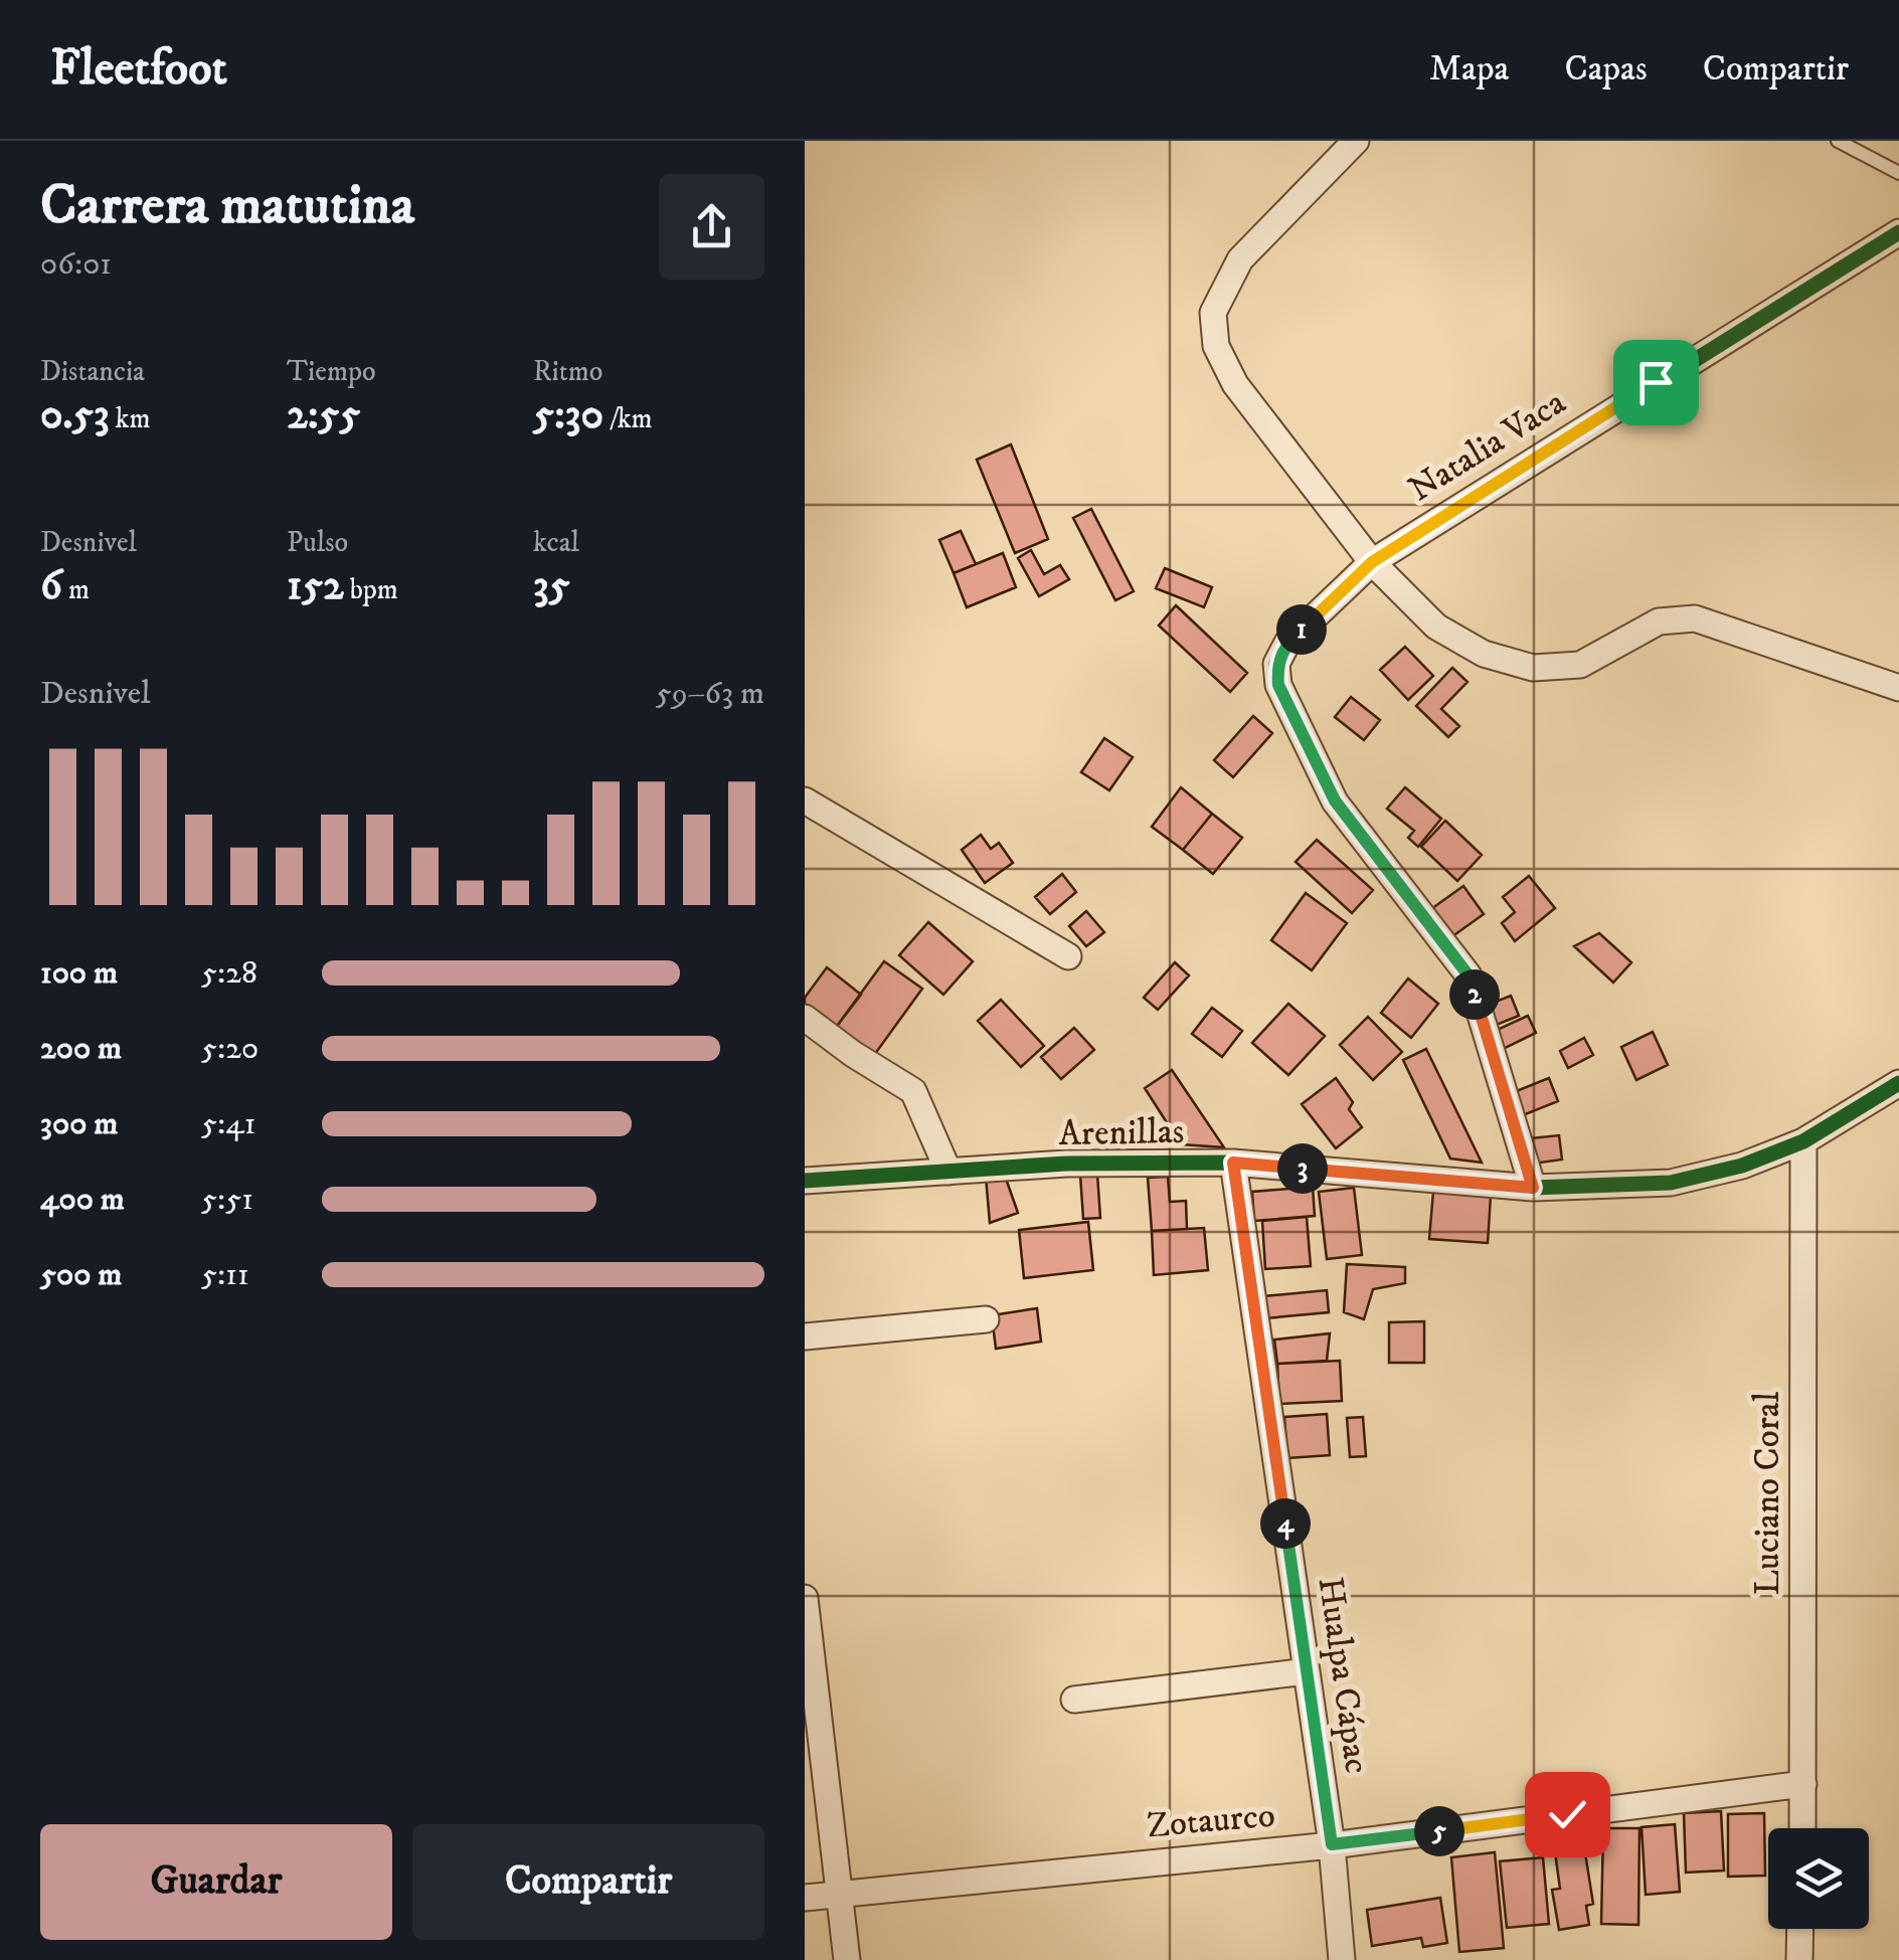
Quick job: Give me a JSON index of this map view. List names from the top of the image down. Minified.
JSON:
{"streets":{"street":["Natalia Vaca","Arenillas","Luciano Coral","Hualpa Cápac","Zotaurco"]},"crossings":[["Natalia Vaca","Arenillas"],["Arenillas","Luciano Coral"],["Arenillas","Hualpa Cápac"],["Luciano Coral","Zotaurco"],["Hualpa Cápac","Zotaurco"]],"page":{"header":"Fleetfoot","nav":["Mapa","Capas","Compartir"],"heading":["Carrera matutina","06:01"],"stats":[["Distancia","0.53 km"],["Tiempo","2:55"],["Ritmo","5:30 /km"],["Desnivel","6 m"],["Pulso","152 bpm"],["kcal","35"]],"pins":["1","2","3","4","5"],"chart":["Desnivel","59–63 m"],"list":[{"name":"100 m","note":"5:28"},{"name":"200 m","note":"5:20"},{"name":"300 m","note":"5:41"},{"name":"400 m","note":"5:51"},{"name":"500 m","note":"5:11"}],"buttons":["Guardar","Compartir"]}}
